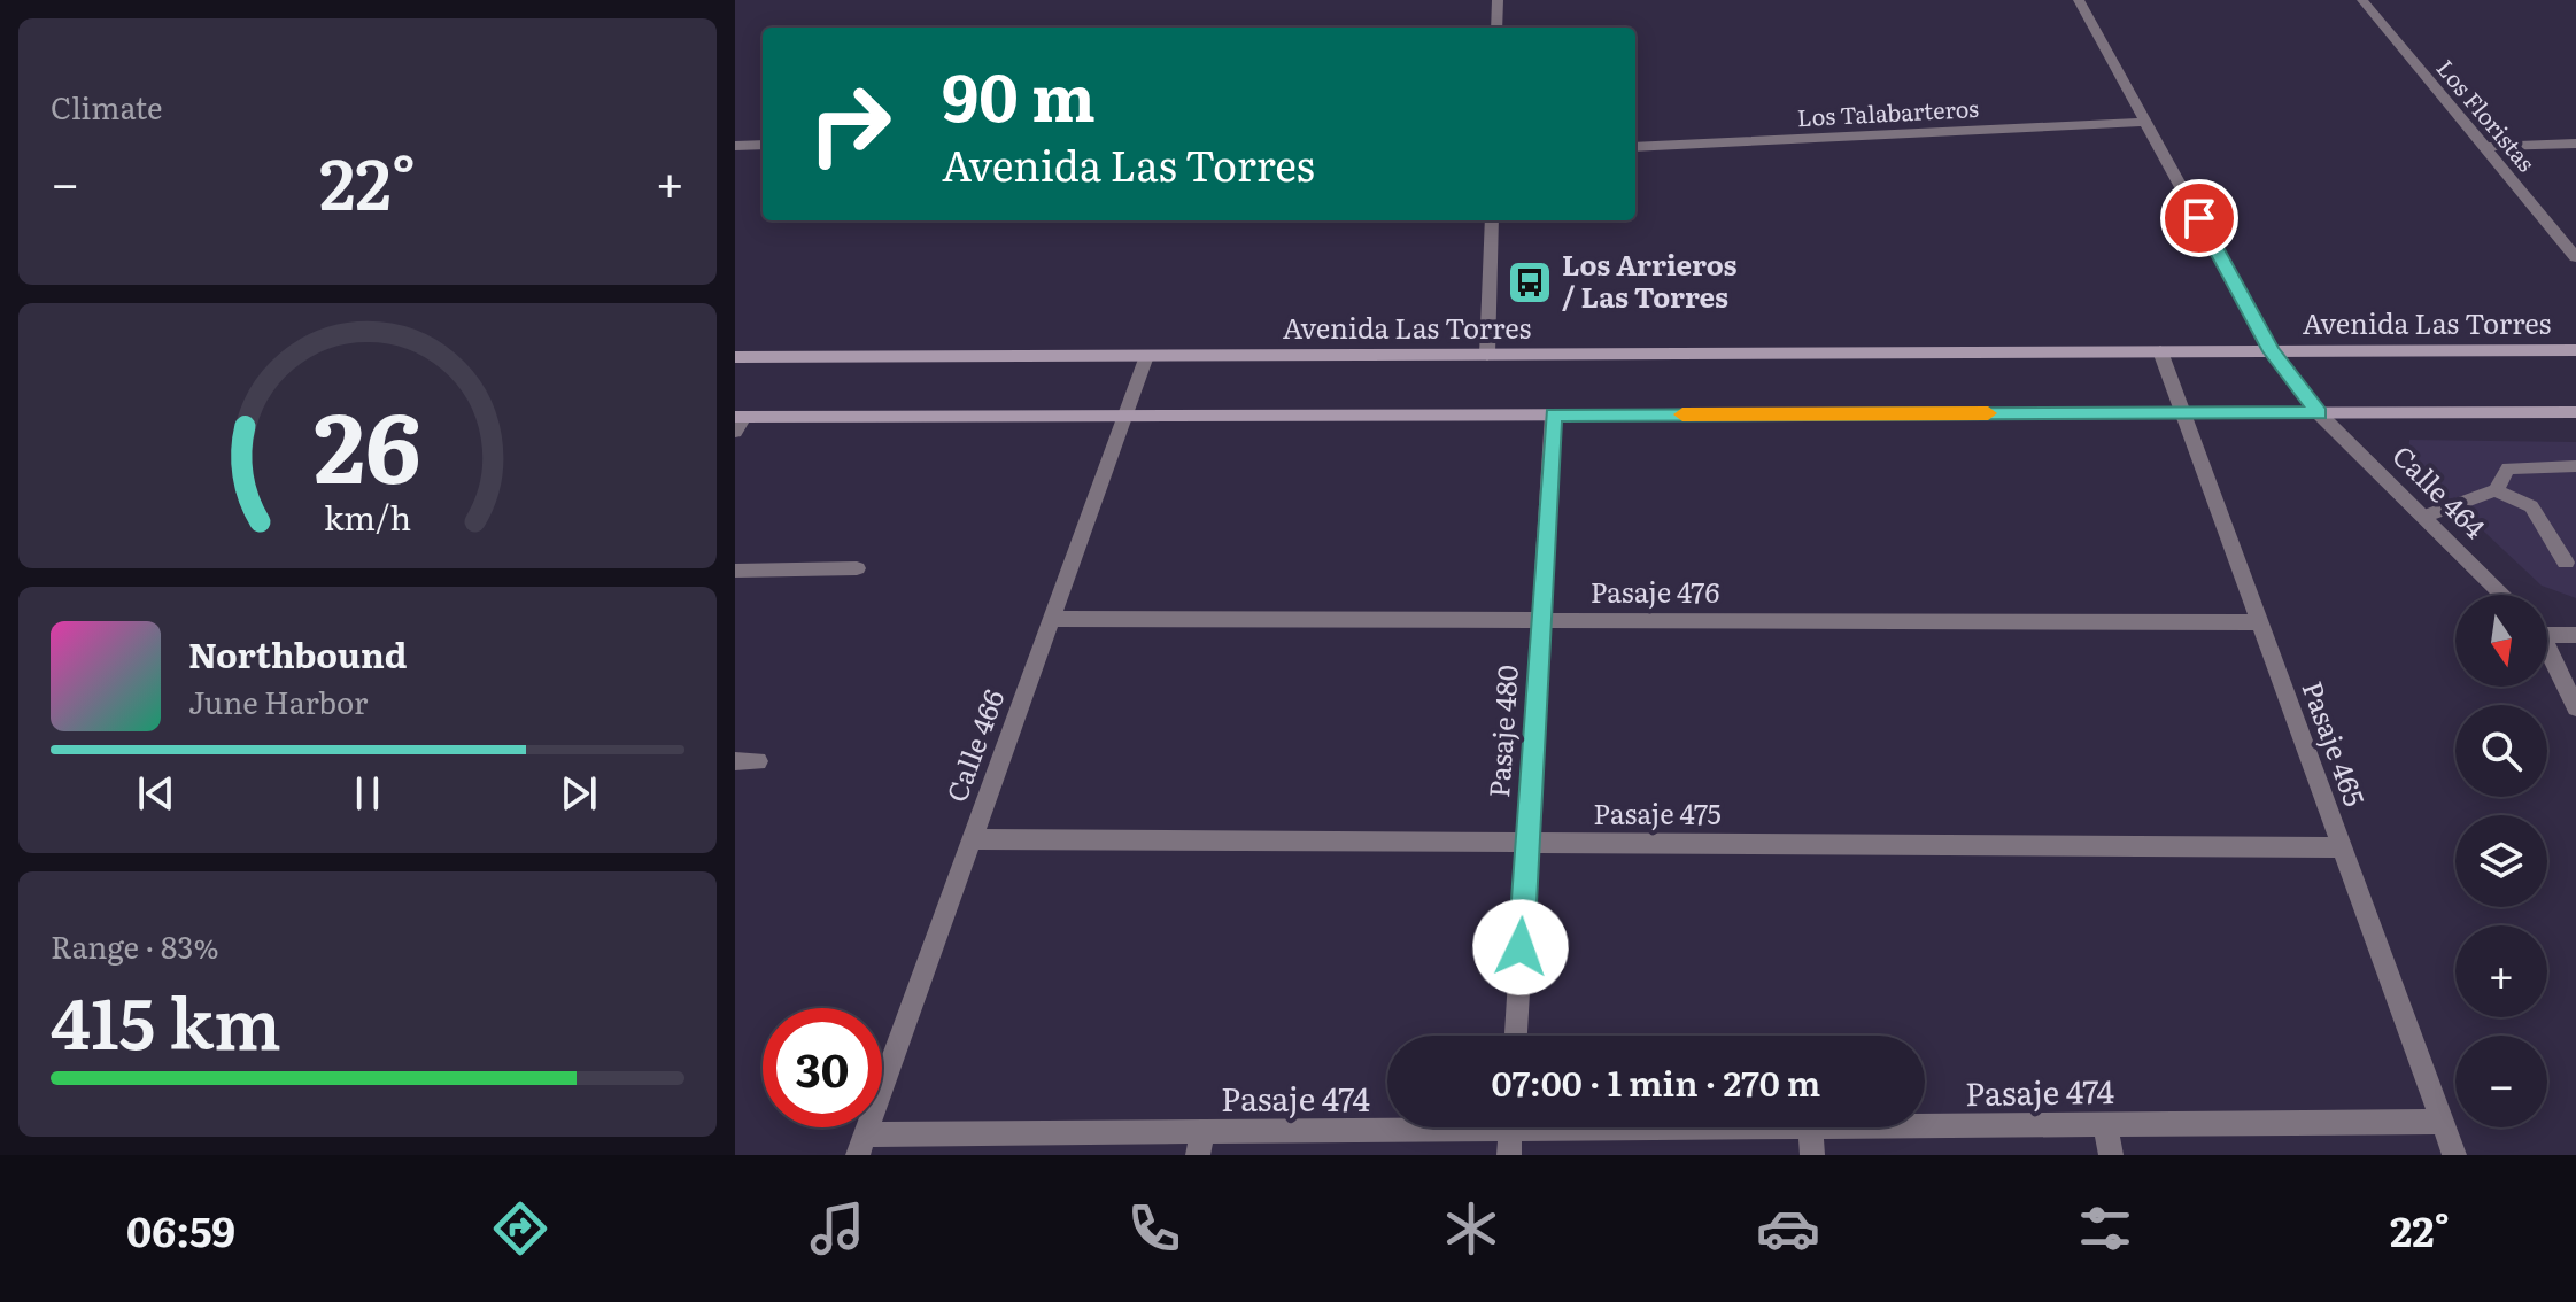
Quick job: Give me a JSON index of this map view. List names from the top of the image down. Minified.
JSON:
{"streets":{"main road":["Avenida Las Torres"],"street":["Los Talabarteros","Los Floristas","Calle 464","Pasaje 476","Pasaje 480","Pasaje 465","Calle 466","Pasaje 475","Pasaje 474"]},"crossings":[["Los Talabarteros","Calle 464"],["Avenida Las Torres","Calle 464"],["Avenida Las Torres","Pasaje 465"],["Avenida Las Torres","Calle 466"],["Pasaje 476","Pasaje 480"],["Pasaje 476","Pasaje 465"],["Pasaje 476","Calle 466"],["Pasaje 480","Pasaje 475"],["Pasaje 465","Pasaje 475"],["Pasaje 465","Pasaje 474"],["Calle 466","Pasaje 475"],["Calle 466","Pasaje 474"]],"places":{"bus stop":["Los Arrieros / Las Torres"]},"north":"bottom","page":{"tile":["Climate",["Range · 83%","415 km"]],"turn":["90 m","Avenida Las Torres"],"heat":["−","22°","+"],"map_buttons":["+","−"],"song":["Northbound","June Harbor"],"limit":"30","trip":"07:00 · 1 min · 270 m","tabs":["06:59","22°"],"gauge":["26","km/h"]}}
